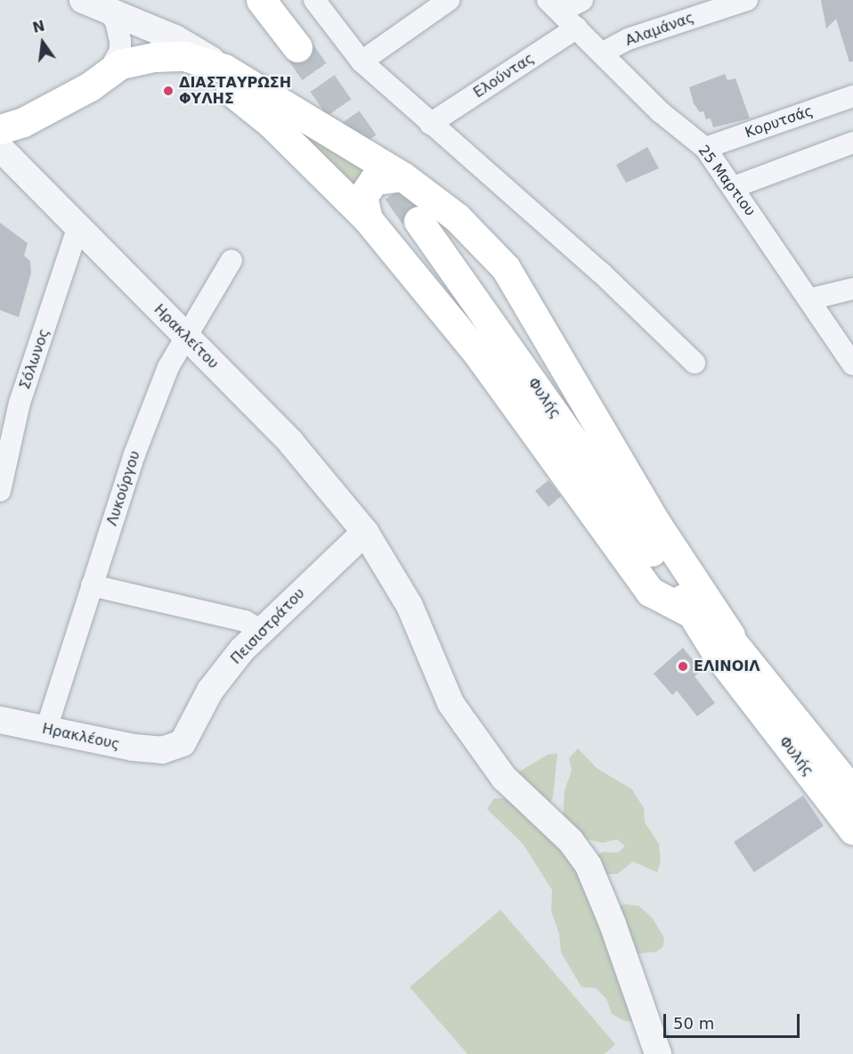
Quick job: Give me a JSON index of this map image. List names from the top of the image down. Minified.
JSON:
{"streets":{"main road":["Φυλής"],"street":["Αλαμάνας","Ελούντας","Κορυτσάς","25 Μαρτιου","Ηρακλείτου","Σόλωνος","Λυκούργου","Πεισιστράτου","Ηρακλέους"]},"crossings":[["Αλαμάνας","25 Μαρτιου"],["Ελούντας","25 Μαρτιου"],["Κορυτσάς","25 Μαρτιου"],["Ηρακλείτου","Σόλωνος"],["Ηρακλείτου","Λυκούργου"],["Ηρακλείτου","Πεισιστράτου"],["Λυκούργου","Ηρακλέους"],["Πεισιστράτου","Ηρακλέους"]],"places":["ΔΙΑΣΤΑΥΡΩΣΗ ΦΥΛΗΣ","ΕΛΙΝΟΙΛ"],"scale_bar":"50 m","north":"top"}
